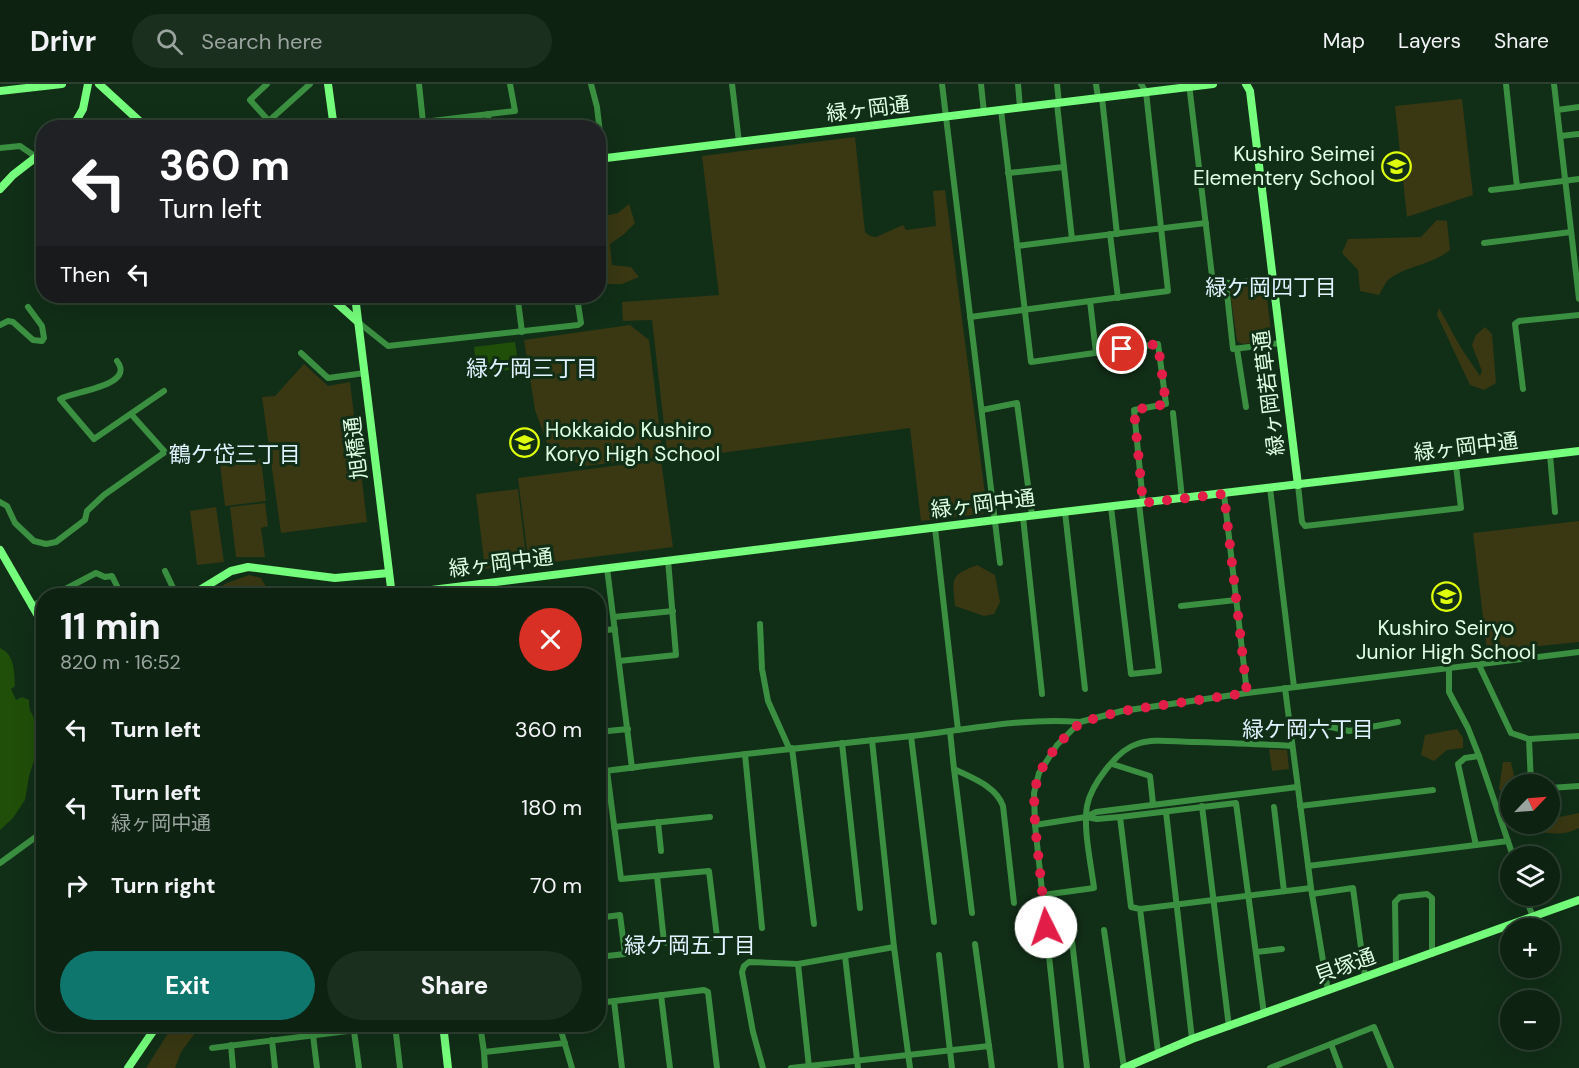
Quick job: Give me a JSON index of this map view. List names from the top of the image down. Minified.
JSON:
{"streets":{"street":["緑ヶ岡通","緑ヶ岡若草通","緑ヶ岡中通","旭橋通","貝塚通"]},"crossings":[["緑ヶ岡若草通","緑ヶ岡中通"]],"districts":["緑ケ岡四丁目","緑ケ岡三丁目","鶴ケ岱三丁目","緑ケ岡六丁目","緑ケ岡五丁目"],"places":{"school or university":["Kushiro Seimei Elementery School","Hokkaido Kushiro Koryo High School","Kushiro Seiryo Junior High School"]},"north":"top right","page":{"header":"Drivr","search":"Search here","nav":["Map","Layers","Share"],"turn":["360 m","Turn left"],"then":"Then","heading":["11 min","820 m · 16:52"],"list":[{"name":"Turn left","value":"360 m"},{"name":"Turn left","note":"緑ヶ岡中通","value":"180 m"},{"name":"Turn right","value":"70 m"}],"map_buttons":["+","−"],"buttons":["Exit","Share"]}}
